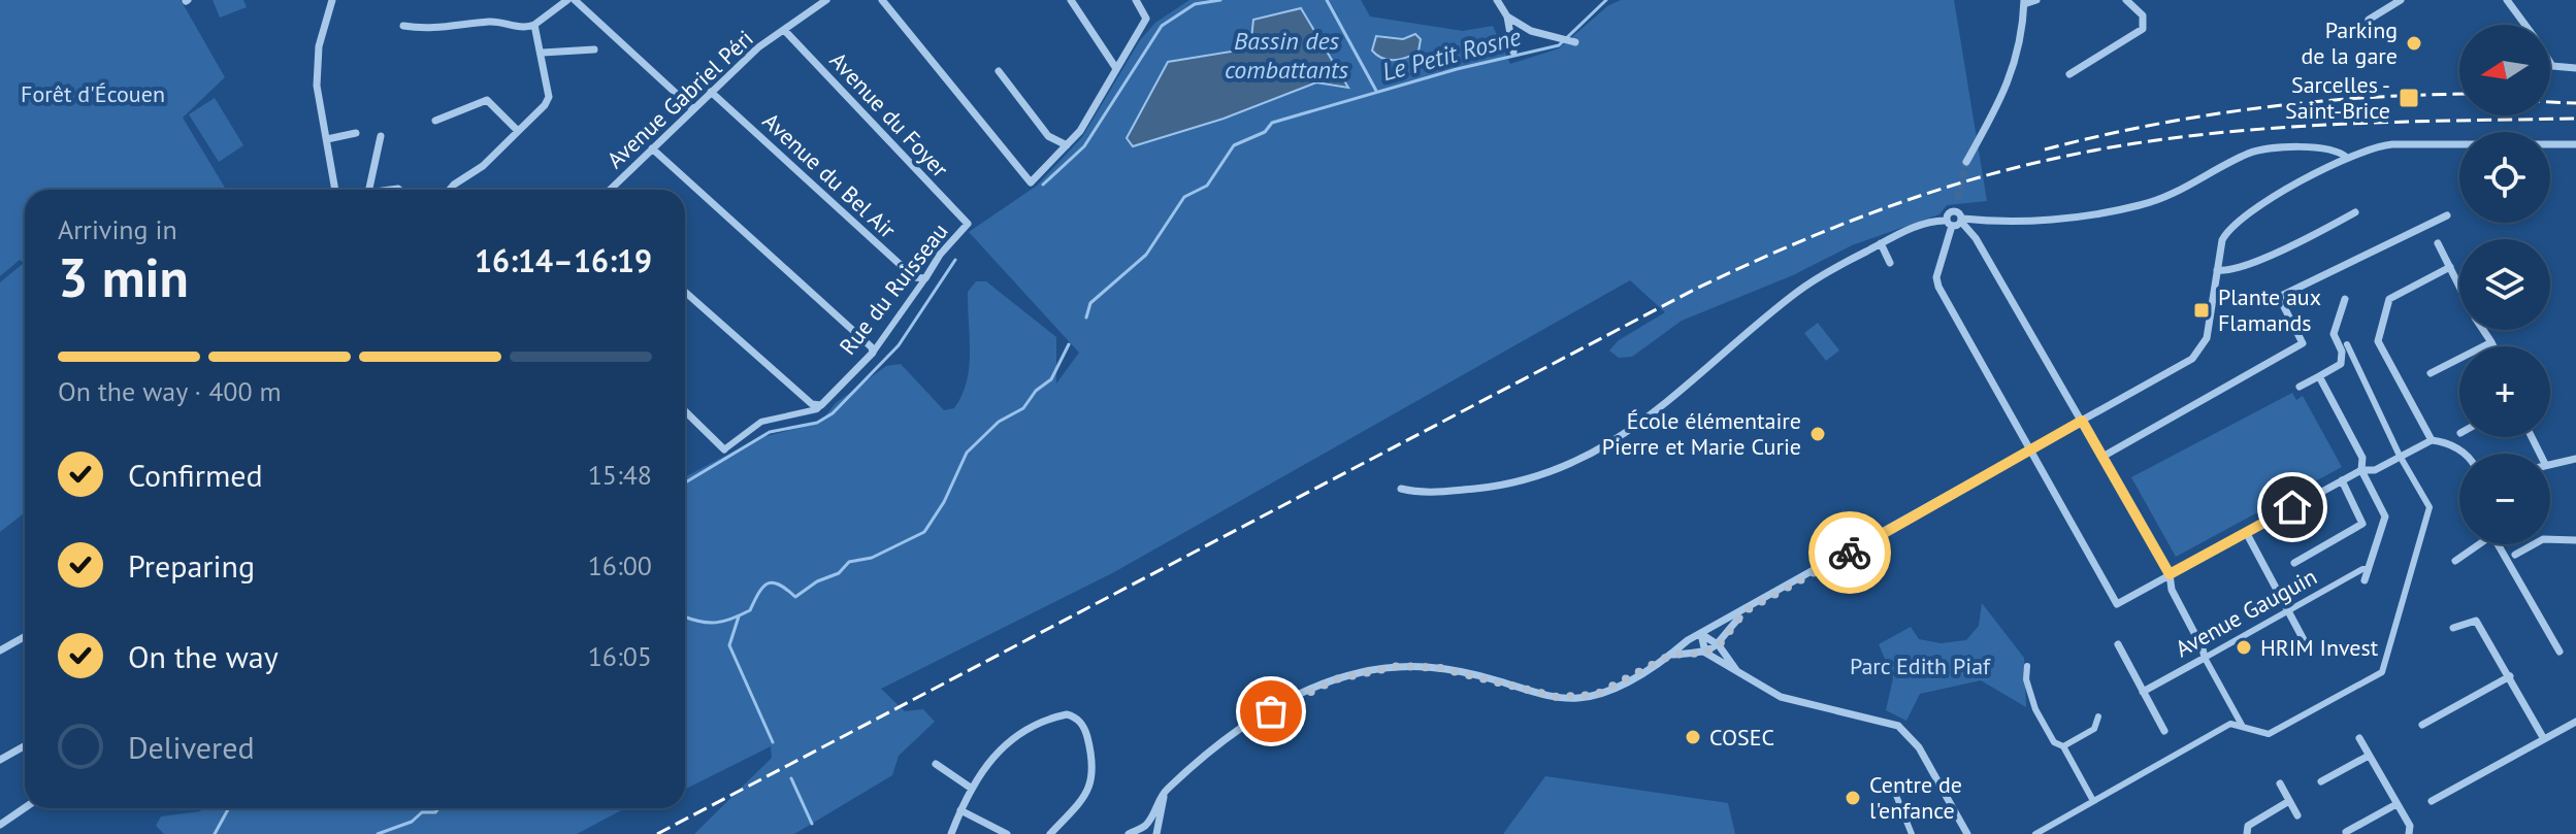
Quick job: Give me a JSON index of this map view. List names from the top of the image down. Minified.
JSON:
{"streets":{"street":["Avenue Gabriel Péri","Avenue du Foyer","Avenue du Bel Air","Rue du Ruisseau","Avenue Gauguin"]},"crossings":[["Avenue Gabriel Péri","Avenue du Foyer"],["Avenue Gabriel Péri","Avenue du Bel Air"],["Avenue du Foyer","Rue du Ruisseau"],["Avenue du Bel Air","Rue du Ruisseau"]],"water":["Bassin des combattants","Le Petit Rosne"],"parks":["Forêt d'Écouen","Parc Edith Piaf"],"places":{"other":["Parking de la gare","École élémentaire Pierre et Marie Curie","HRIM Invest","COSEC","Centre de l'enfance"],"transit":["Sarcelles - Saint-Brice","Plante aux Flamands"]},"north":"left","page":{"map_buttons":["+","−"],"heading":["3 min","Arriving in","16:14–16:19"],"bar":"On the way · 400 m","list":[["Confirmed","15:48"],["Preparing","16:00"],["On the way","16:05"],"Delivered"]}}
